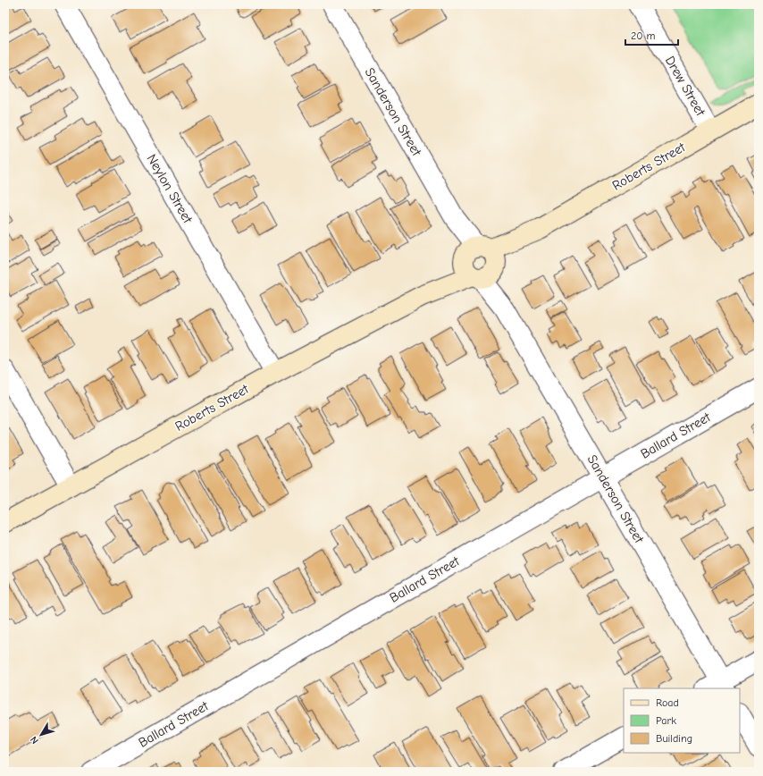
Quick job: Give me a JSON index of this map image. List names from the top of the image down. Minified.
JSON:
{"streets":{"street":["Drew Street","Sanderson Street","Roberts Street","Neylon Street","Ballard Street"]},"crossings":[["Drew Street","Roberts Street"],["Sanderson Street","Roberts Street"],["Sanderson Street","Ballard Street"],["Roberts Street","Neylon Street"]],"legend":["Road","Park","Building"],"scale_bar":"20 m","north":"bottom left"}
